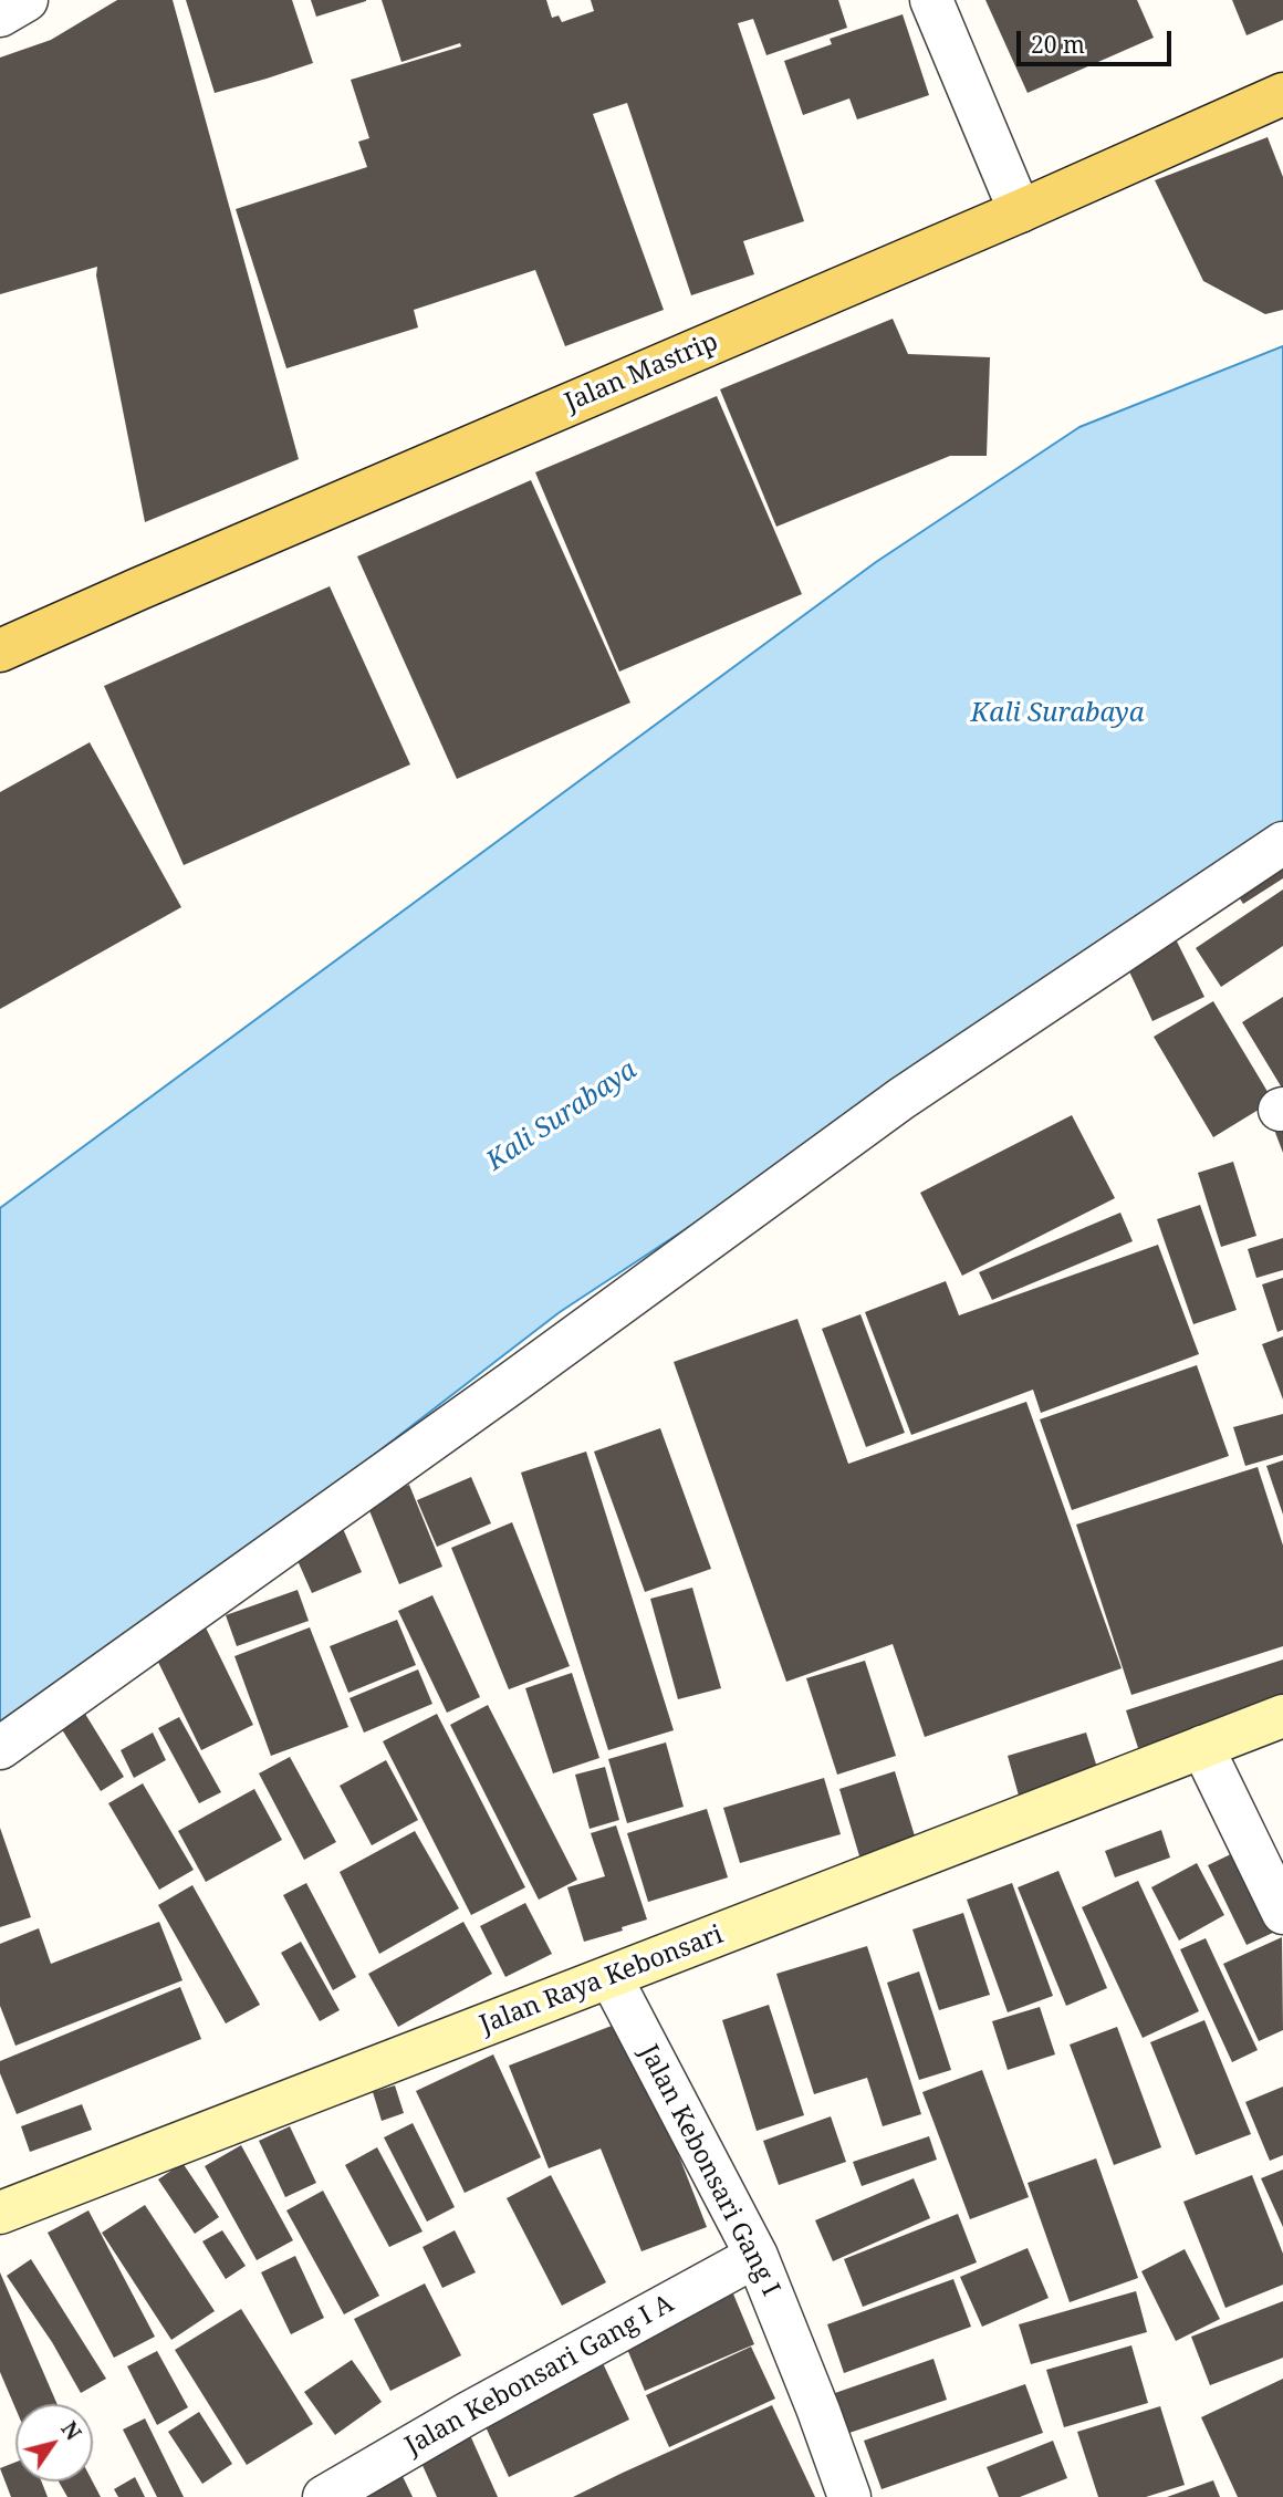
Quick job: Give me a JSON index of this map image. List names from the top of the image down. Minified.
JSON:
{"streets":{"main road":["Jalan Mastrip","Jalan Raya Kebonsari"],"street":["Jalan Kebonsari Gang I","Jalan Kebonsari Gang I A"]},"crossings":[["Jalan Raya Kebonsari","Jalan Kebonsari Gang I"],["Jalan Kebonsari Gang I","Jalan Kebonsari Gang I A"]],"water":["Kali Surabaya"],"scale_bar":"20 m","north":"top right"}
